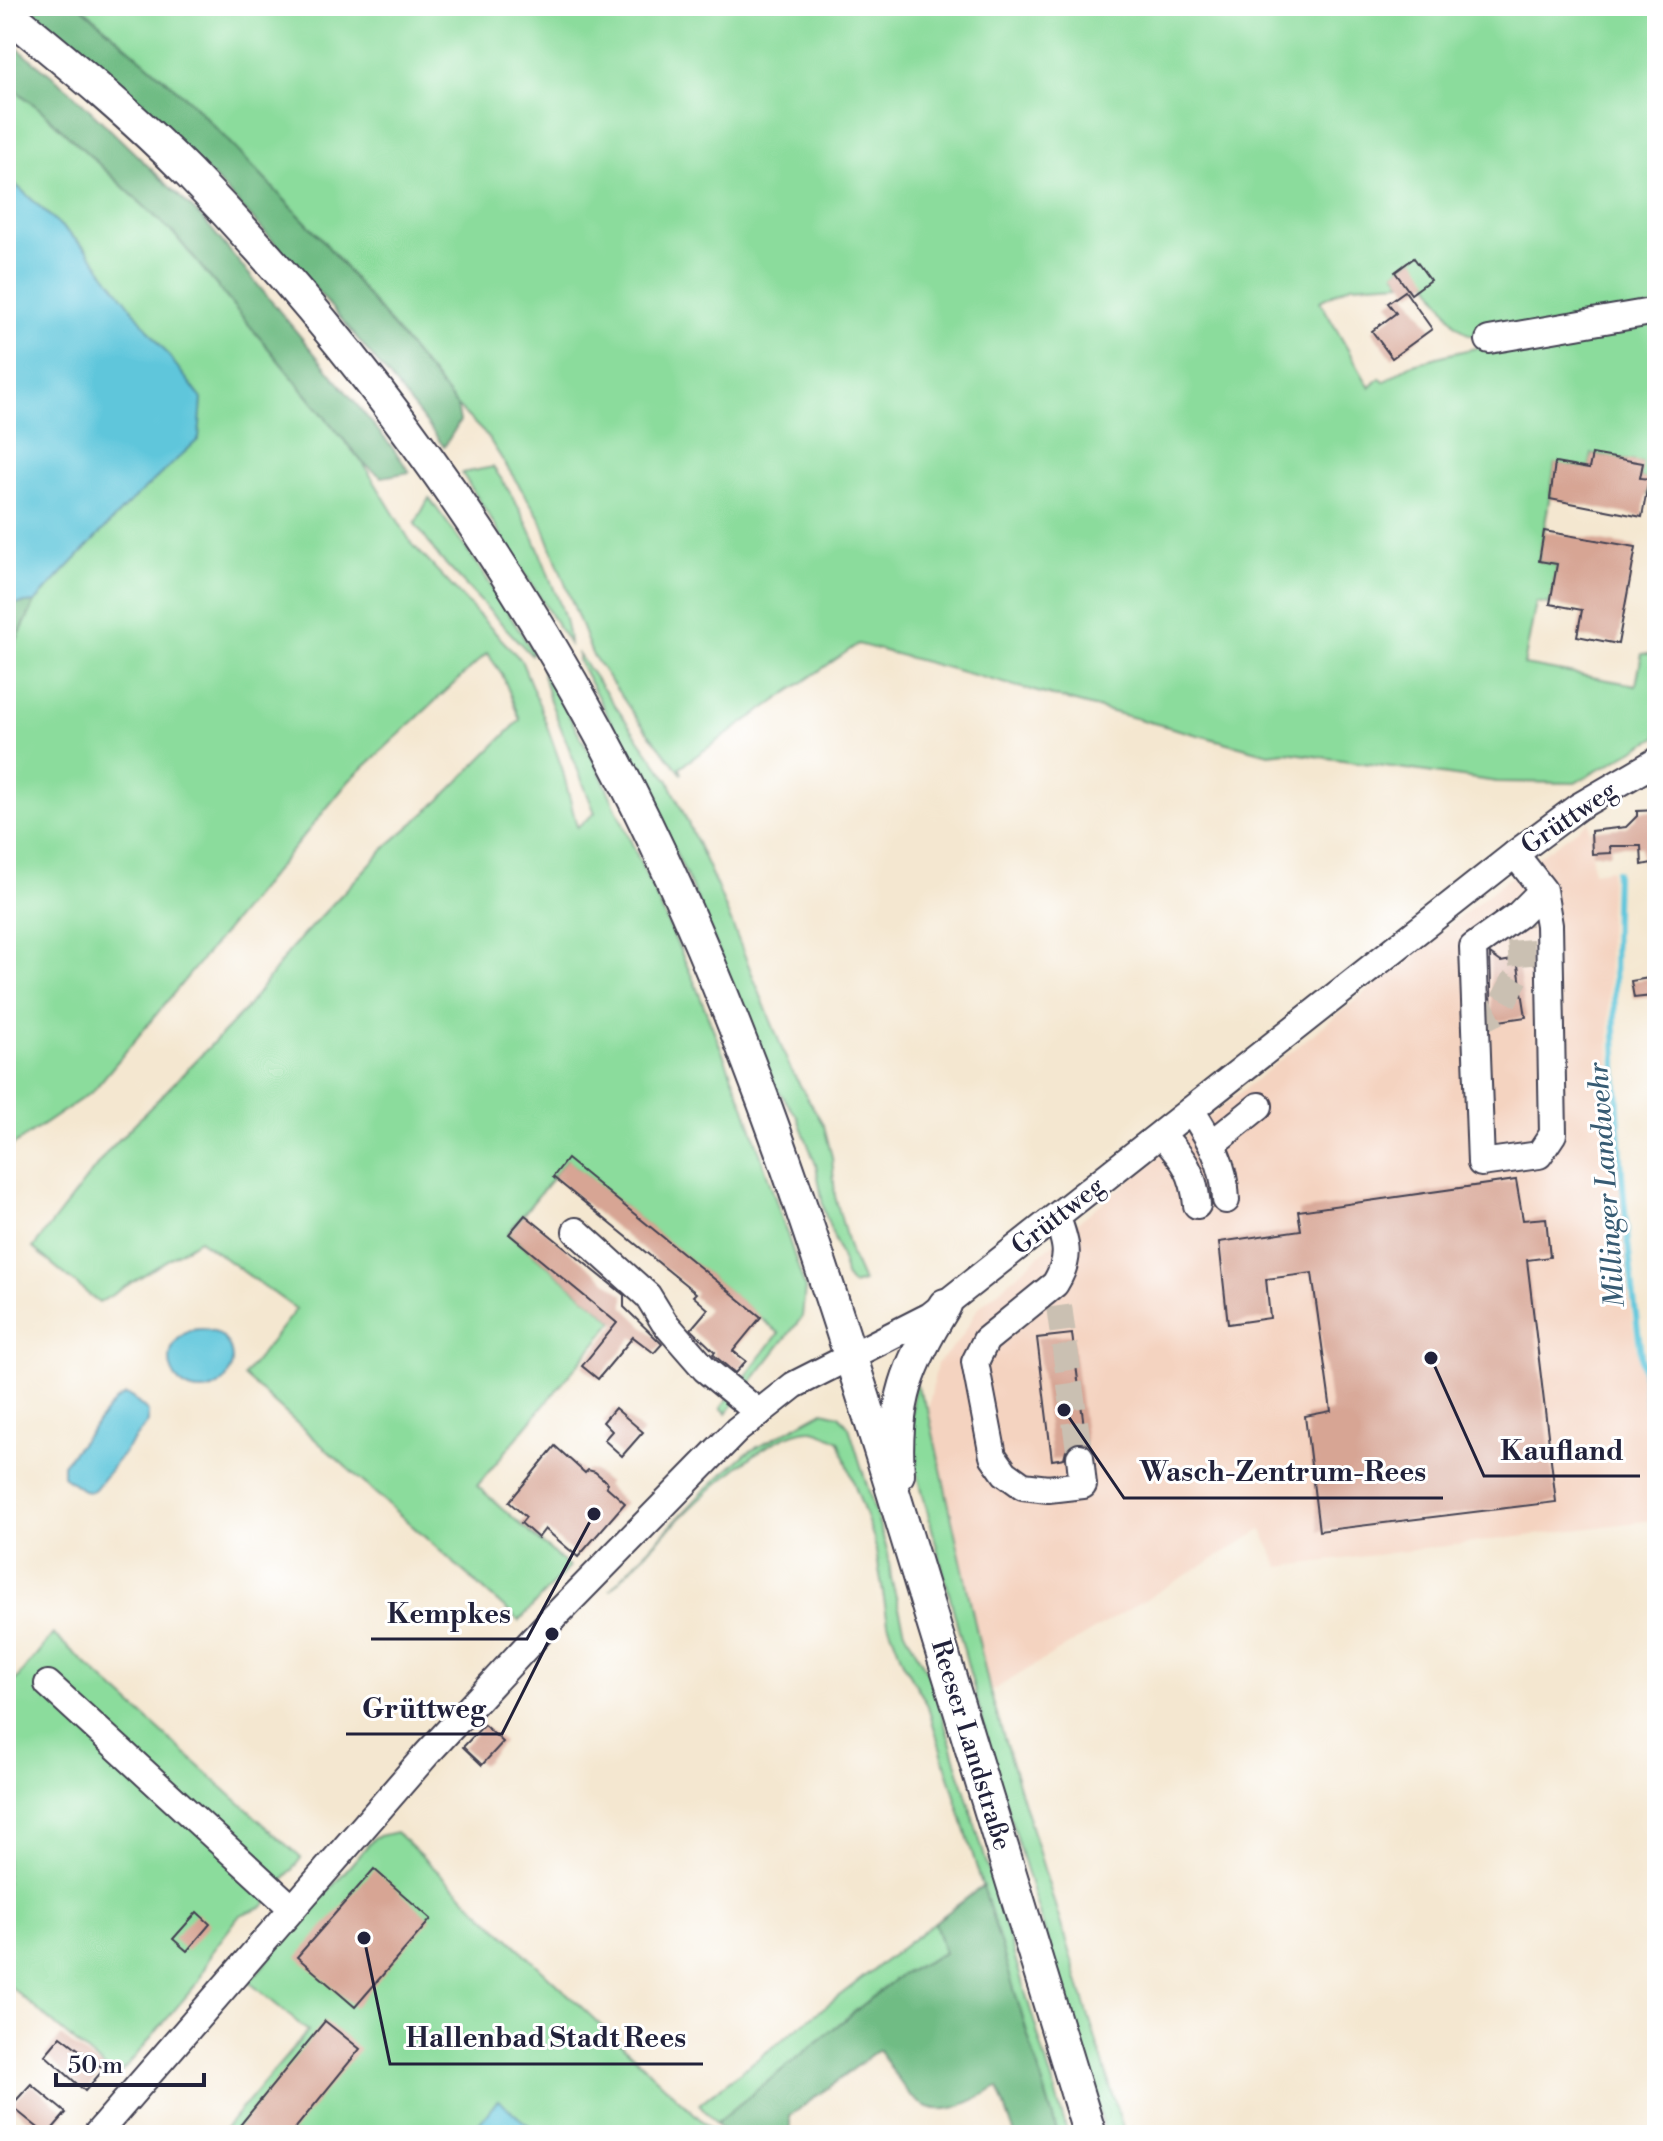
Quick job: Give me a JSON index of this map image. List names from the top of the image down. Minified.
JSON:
{"streets":{"main road":["Reeser Landstraße"],"street":["Grüttweg"]},"crossings":[["Grüttweg","Reeser Landstraße"]],"water":["Millinger Landwehr"],"places":["Kaufland","Wasch-Zentrum-Rees","Kempkes","Grüttweg","Hallenbad Stadt Rees"],"scale_bar":"50 m"}
